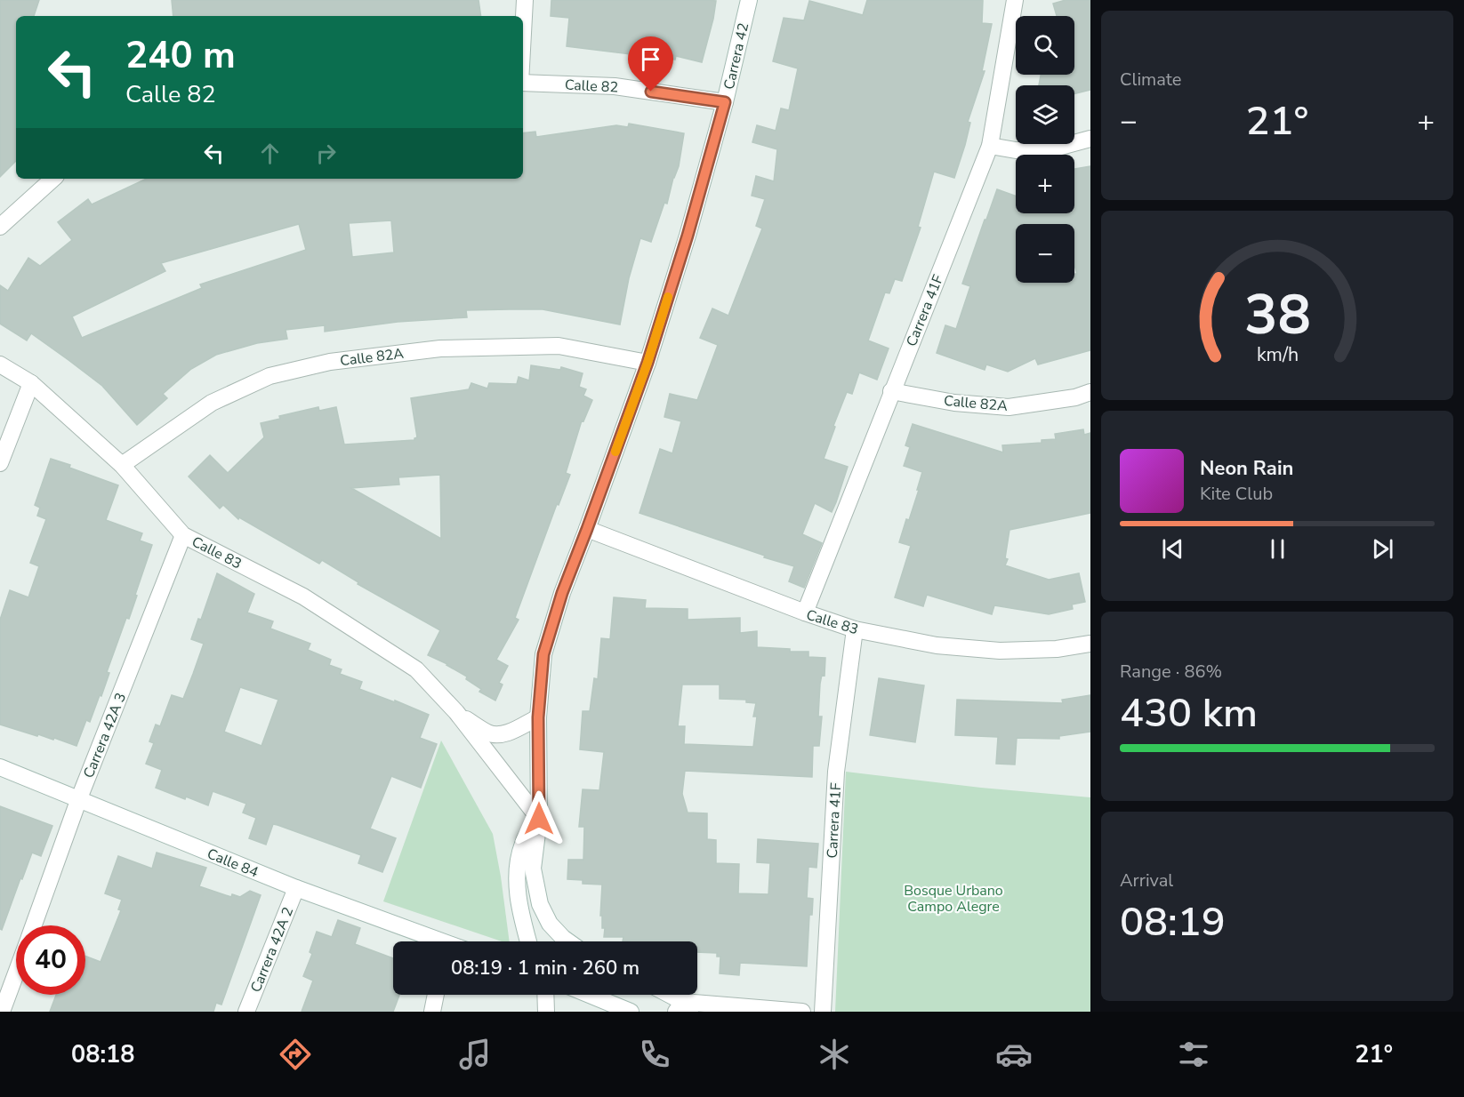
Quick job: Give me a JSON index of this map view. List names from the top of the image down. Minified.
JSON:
{"streets":{"street":["Carrera 42","Calle 82","Carrera 41F","Calle 82A","Calle 83","Carrera 42A 3","Calle 84","Carrera 42A 2"]},"crossings":[["Carrera 42","Calle 82"],["Carrera 42","Calle 82A"],["Carrera 42","Calle 83"],["Carrera 41F","Calle 82A"],["Carrera 41F","Calle 83"],["Calle 82A","Calle 83"],["Calle 83","Carrera 42A 3"],["Carrera 42A 3","Calle 84"],["Calle 84","Carrera 42A 2"]],"parks":["Bosque Urbano Campo Alegre"],"page":{"tile":["Climate",["Range · 86%","430 km"],["Arrival","08:19"]],"map_buttons":["+","−"],"turn":["240 m","Calle 82"],"heat":["−","21°","+"],"song":["Neon Rain","Kite Club"],"limit":"40","trip":"08:19 · 1 min · 260 m","tabs":["08:18","21°"],"gauge":["38","km/h"]}}
